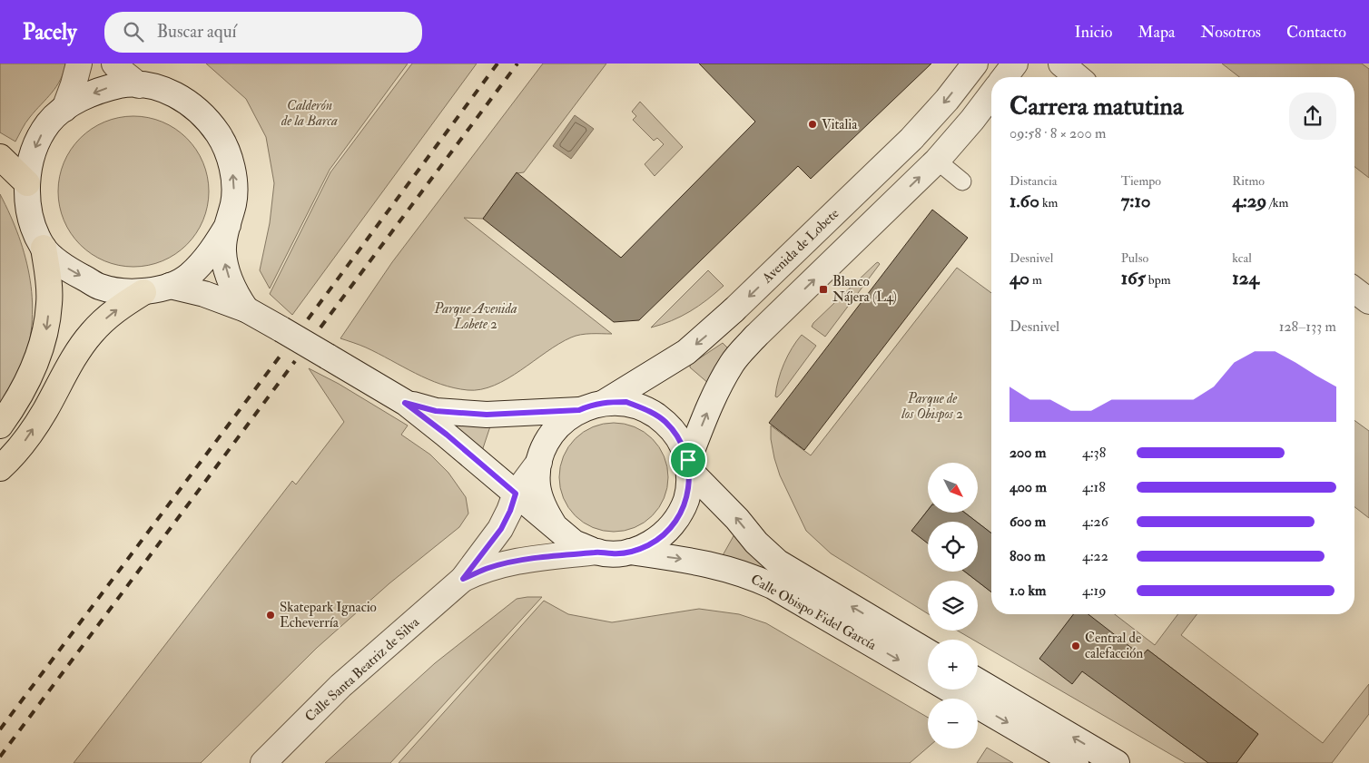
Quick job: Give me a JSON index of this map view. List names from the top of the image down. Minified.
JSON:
{"streets":{"main road":["Avenida de Lobete","Calle Obispo Fidel García","Calle Santa Beatriz de Silva"]},"crossings":[["Avenida de Lobete","Calle Obispo Fidel García"],["Avenida de Lobete","Calle Santa Beatriz de Silva"],["Calle Obispo Fidel García","Calle Santa Beatriz de Silva"]],"parks":["Calderón de la Barca","Parque Avenida Lobete 2","Parque de los Obispos 2"],"places":{"other":["Vitalia","Skatepark Ignacio Echeverría","Central de calefacción"],"transit":["Blanco Nájera (L4)"]},"north":"bottom right","page":{"header":"Pacely","search":"Buscar aquí","nav":["Inicio","Mapa","Nosotros","Contacto"],"heading":["Carrera matutina","09:58 · 8 × 200 m"],"stats":[["Distancia","1.60 km"],["Tiempo","7:10"],["Ritmo","4:29 /km"],["Desnivel","40 m"],["Pulso","165 bpm"],["kcal","124"]],"chart":["Desnivel","128–133 m"],"list":[{"name":"200 m","note":"4:38"},{"name":"400 m","note":"4:18"},{"name":"600 m","note":"4:26"},{"name":"800 m","note":"4:22"},{"name":"1.0 km","note":"4:19"}],"map_buttons":["+","−"]}}
